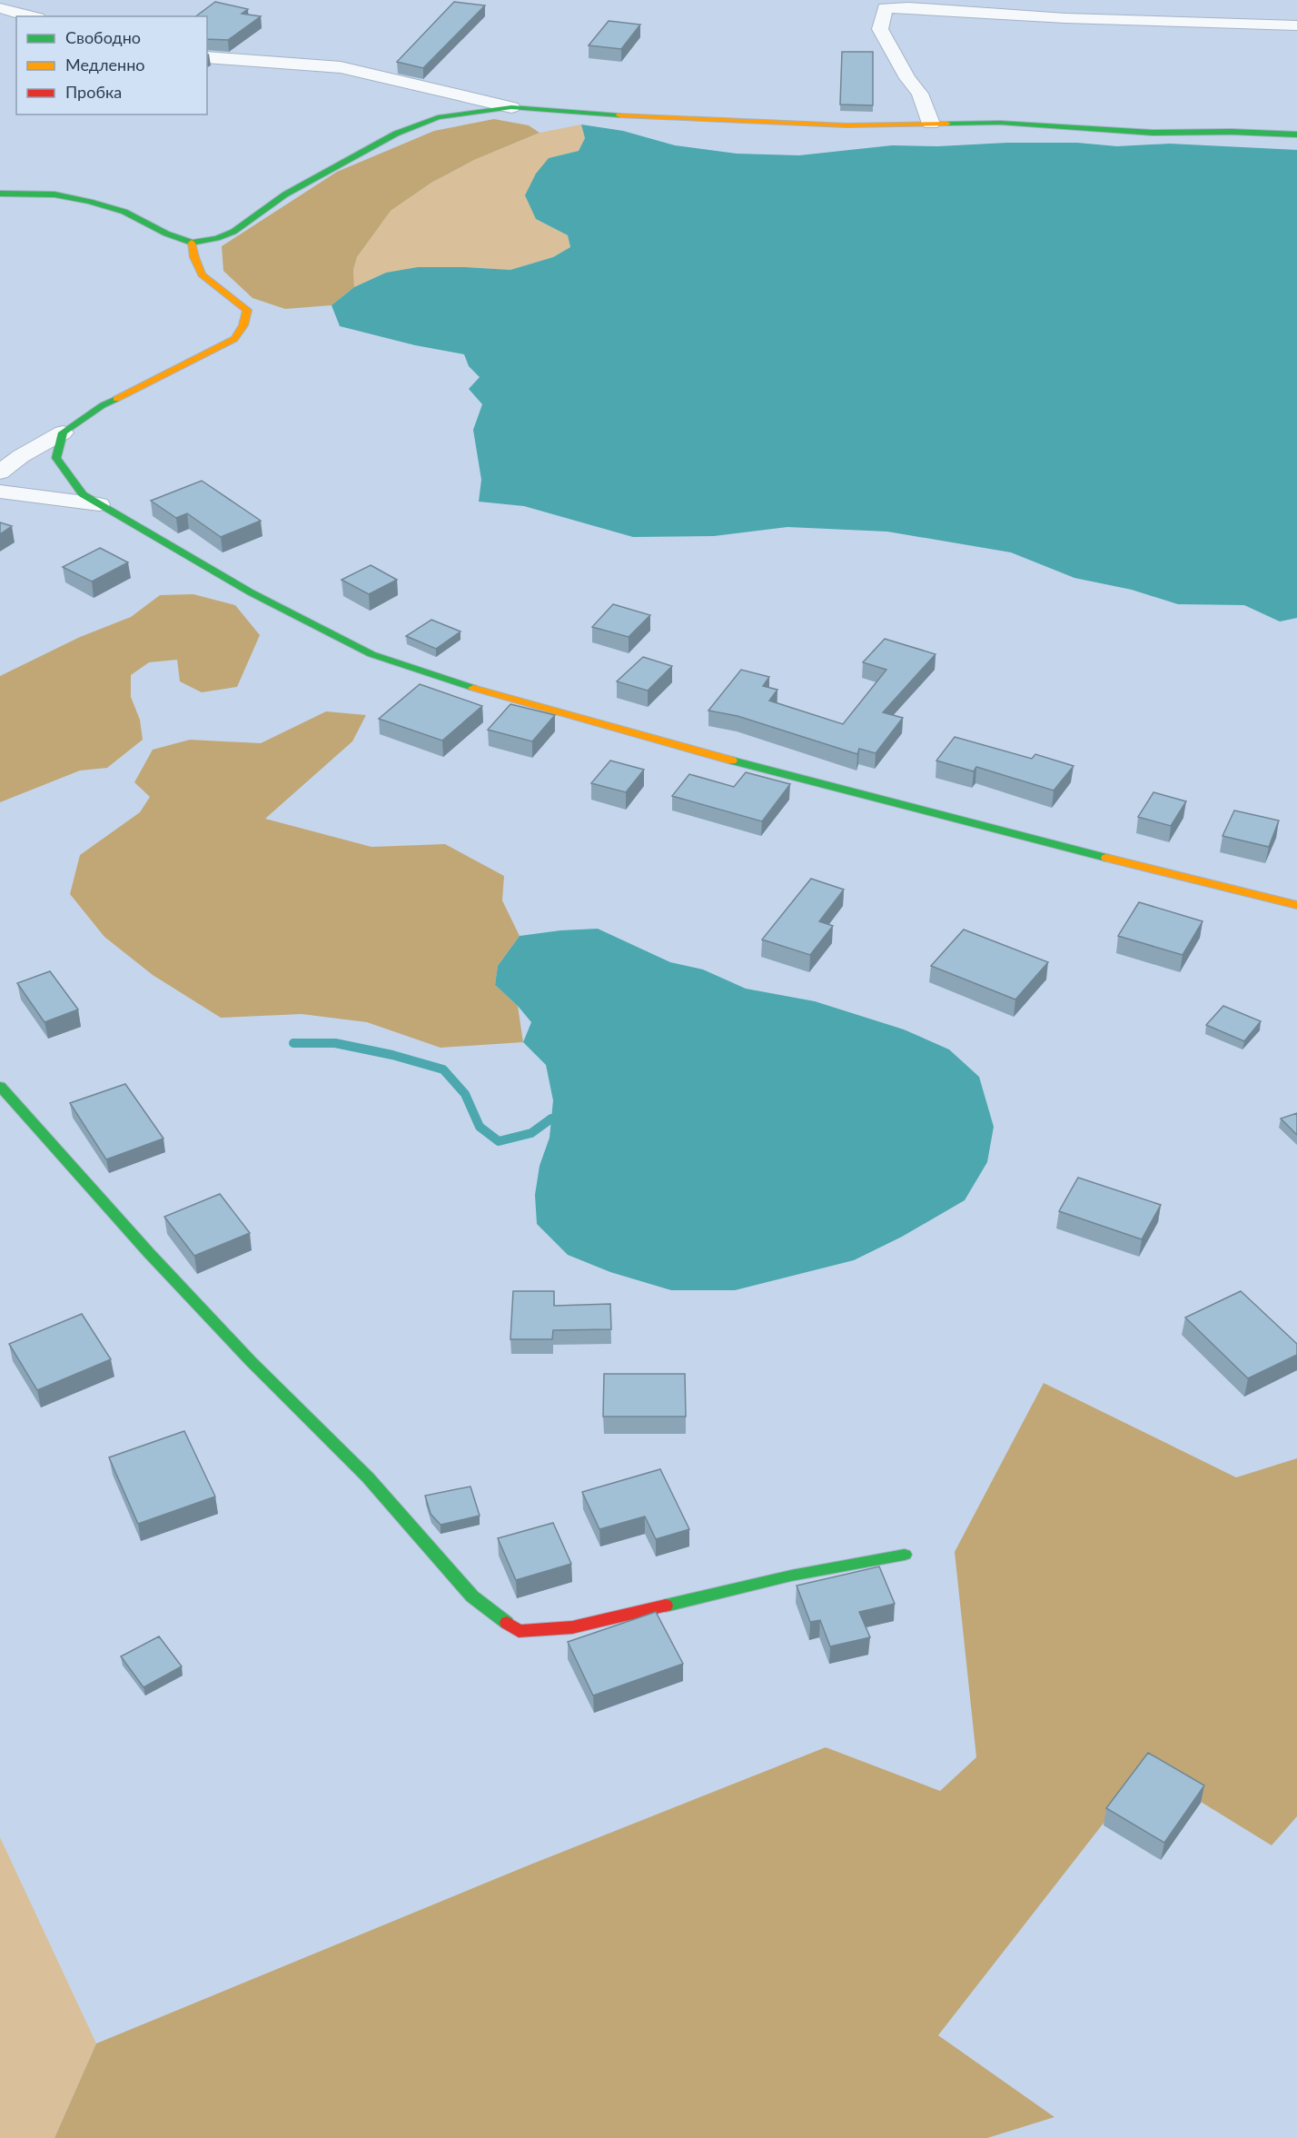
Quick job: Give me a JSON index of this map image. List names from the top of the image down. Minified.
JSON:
{"legend":["Свободно","Медленно","Пробка"]}
